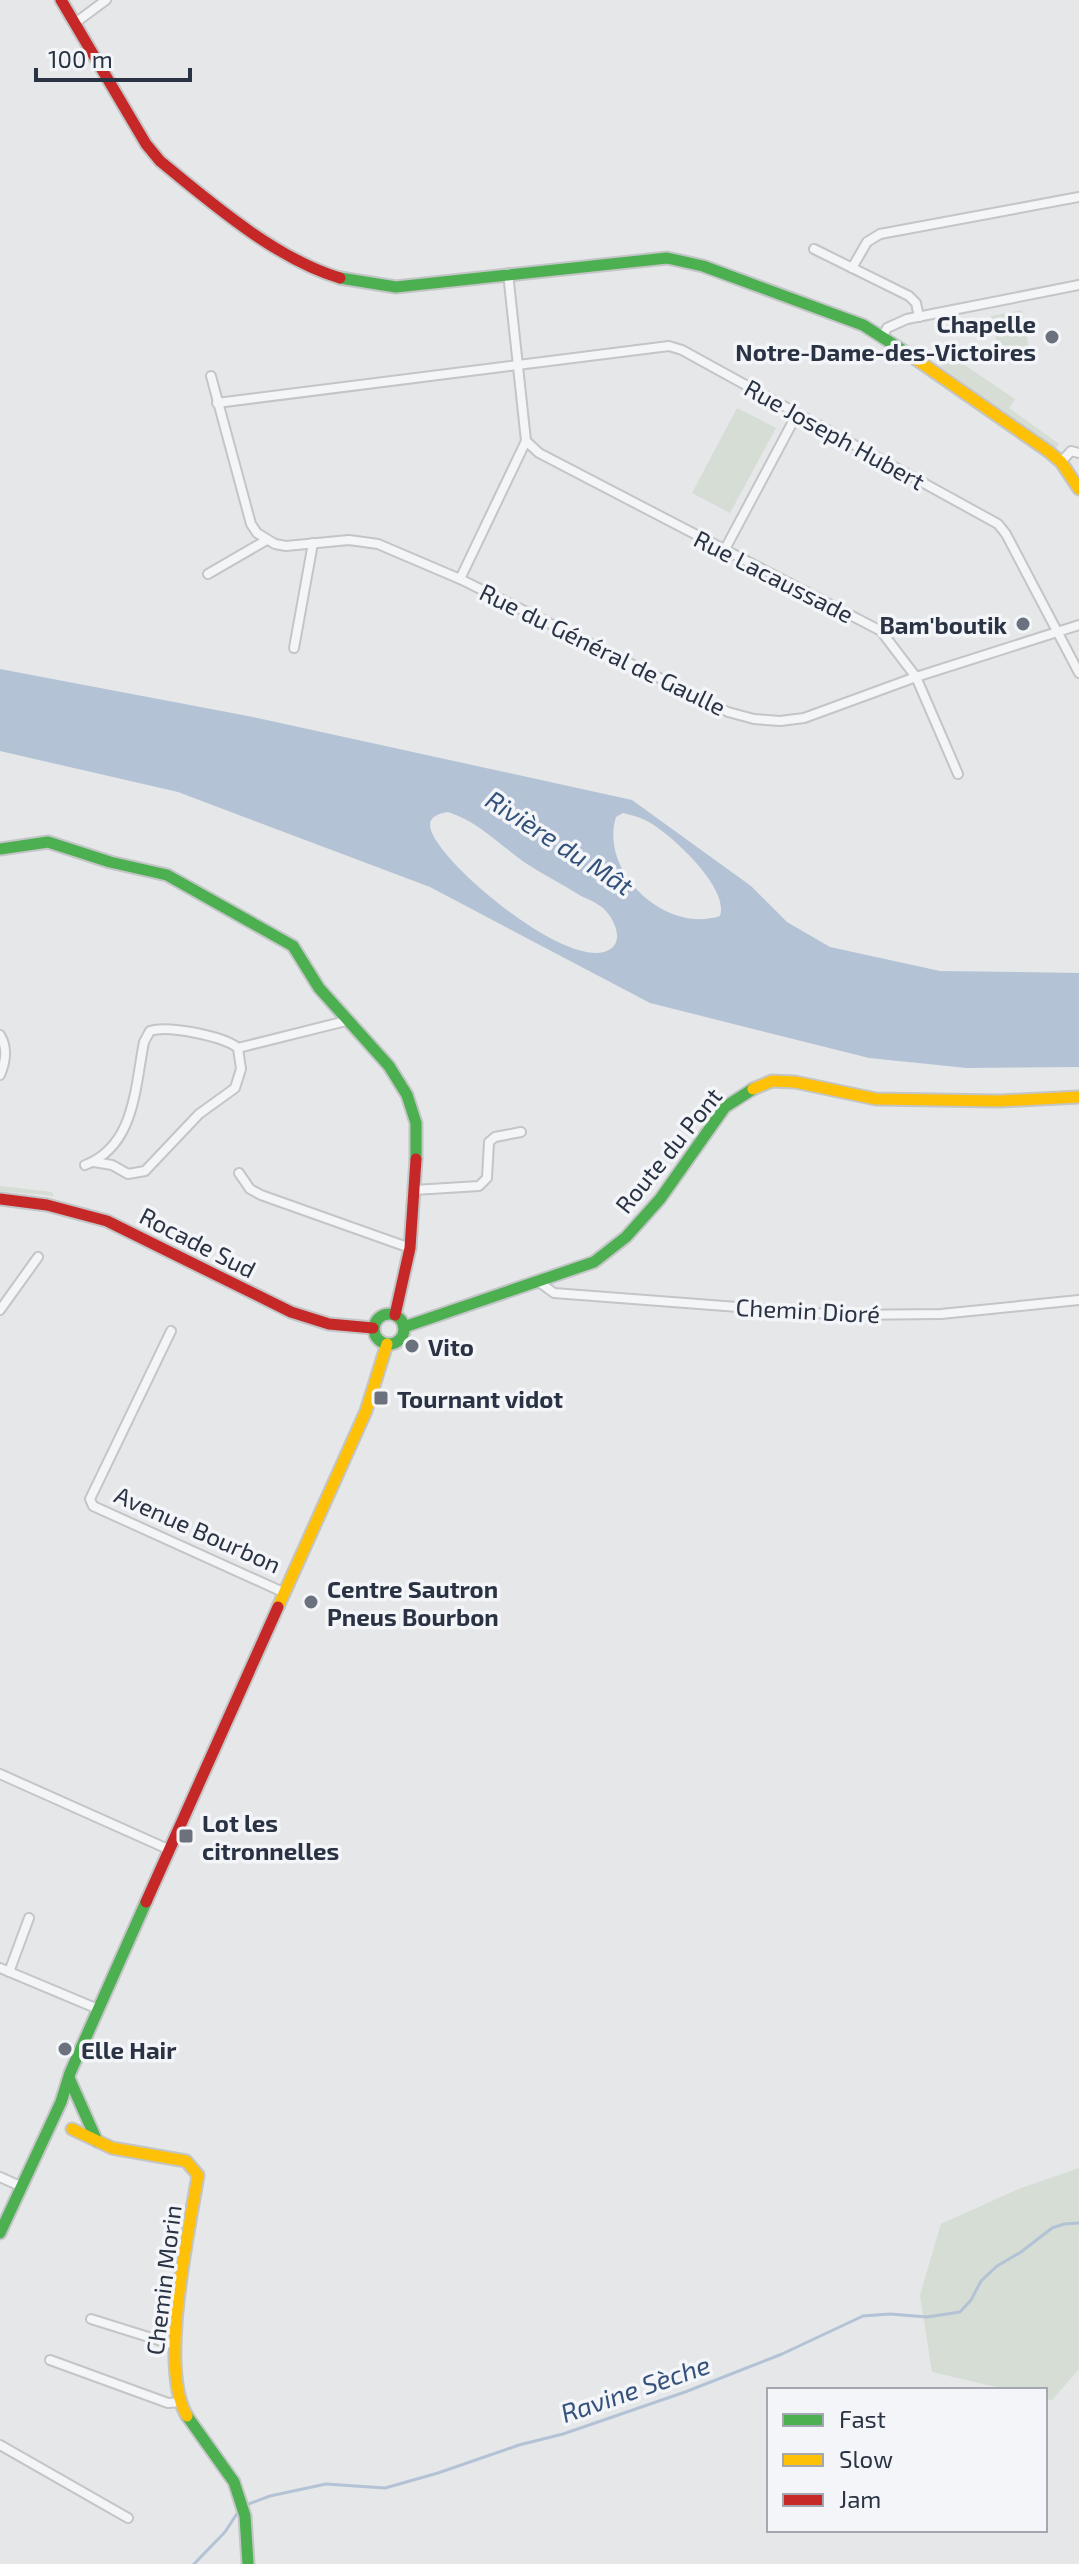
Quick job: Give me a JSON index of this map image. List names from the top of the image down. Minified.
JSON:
{"streets":{"main road":["Route du Pont","Rocade Sud","Avenue Bourbon","Chemin Morin"],"street":["Rue Joseph Hubert","Rue Lacaussade","Rue du Général de Gaulle","Chemin Dioré"]},"crossings":[["Rue Joseph Hubert","Rue du Général de Gaulle"],["Rue Lacaussade","Rue du Général de Gaulle"],["Route du Pont","Rocade Sud"],["Route du Pont","Chemin Dioré"],["Route du Pont","Avenue Bourbon"],["Rocade Sud","Avenue Bourbon"],["Avenue Bourbon","Chemin Morin"]],"water":["Rivière du Mât","Ravine Sèche"],"places":{"other":["Chapelle Notre-Dame-des-Victoires","Bam'boutik","Vito","Centre Sautron Pneus Bourbon","Elle Hair"],"transit":["Tournant vidot","Lot les citronnelles"]},"legend":["Fast","Slow","Jam"],"scale_bar":"100 m"}
